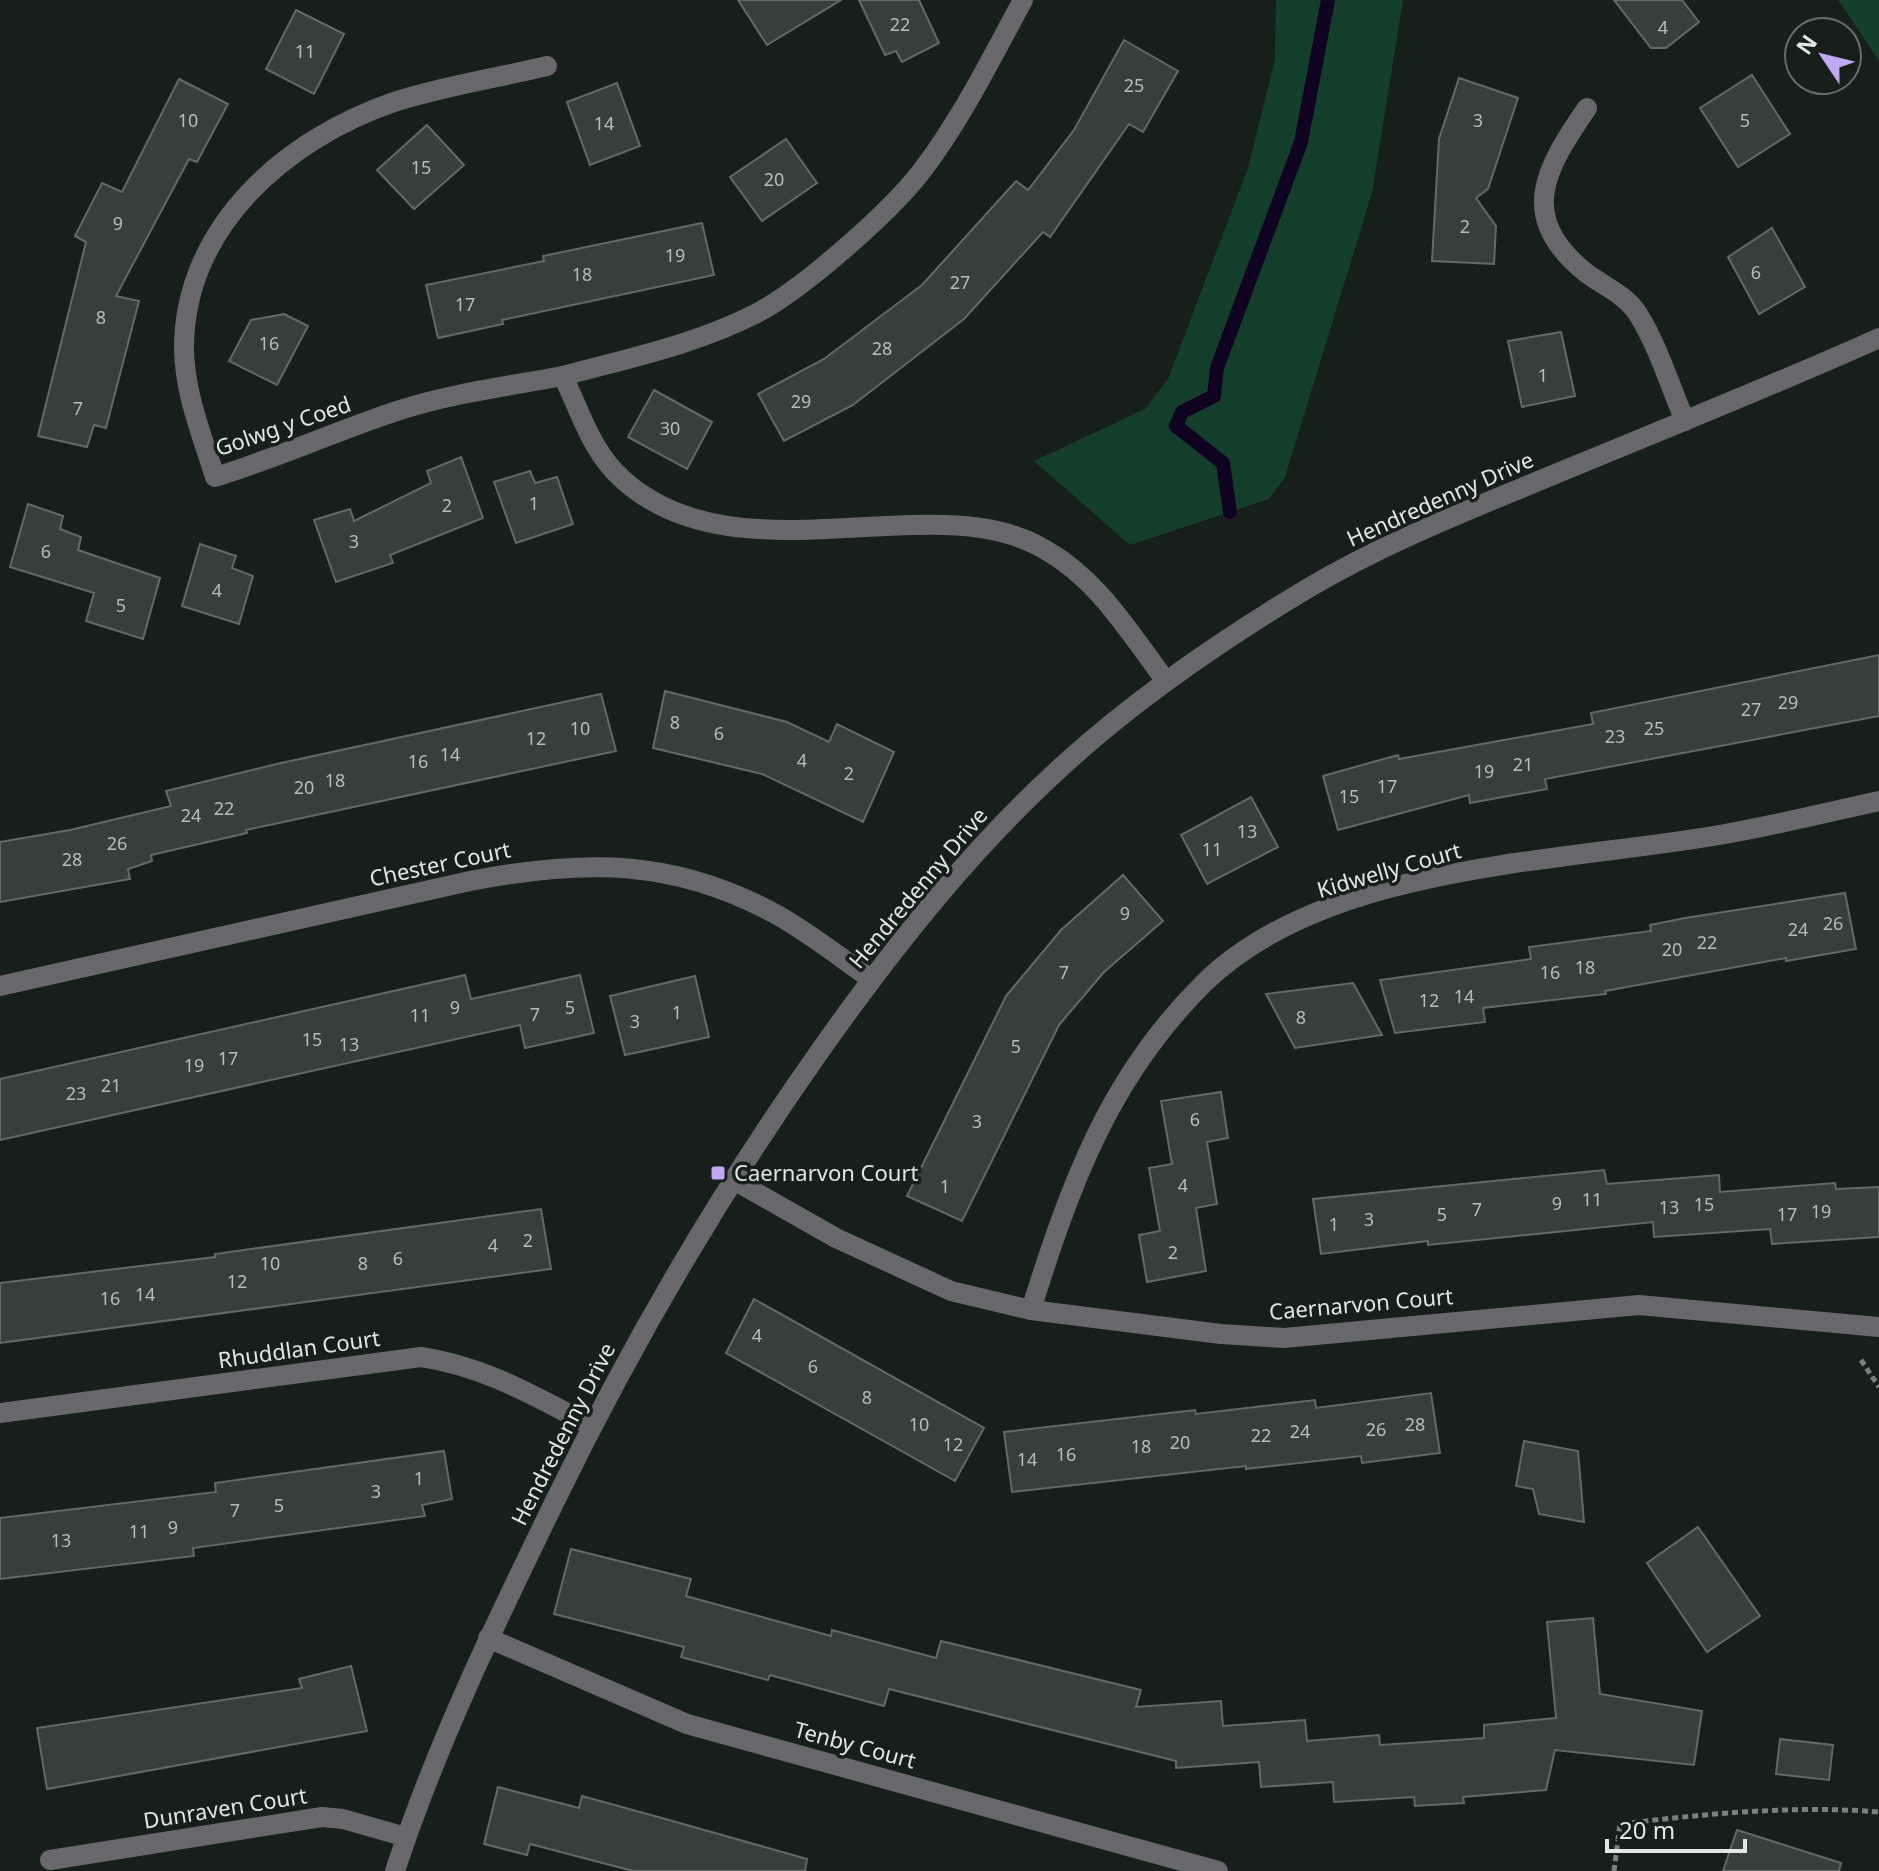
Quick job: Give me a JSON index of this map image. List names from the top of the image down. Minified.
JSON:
{"streets":{"street":["Golwg y Coed","Hendredenny Drive","Chester Court","Kidwelly Court","Caernarvon Court","Rhuddlan Court","Tenby Court","Dunraven Court"]},"crossings":[["Hendredenny Drive","Chester Court"],["Hendredenny Drive","Caernarvon Court"],["Hendredenny Drive","Rhuddlan Court"],["Hendredenny Drive","Tenby Court"],["Hendredenny Drive","Dunraven Court"],["Kidwelly Court","Caernarvon Court"]],"places":{"transit":["Caernarvon Court"]},"house_numbers":["22","4","11","25","10","3","5","14","15","20","9","2","19","6","18","27","17","8","16","28","1","29","7","30","1","2","3","6","4","5","29","27","8","10","25","6","23","12","14","4","16","21","19","2","18","17","20","15","22","24","13","26","11","28","9","26","24","22","20","18","7","16","14","12","9","5","1","7","11","8","3","15","13","5","17","19","21","23","6","3","4","1","11","9","15","13","7","19","5","17","3","1","2","4","2","6","10","8","12","14","16","4","6","8","10","28","26","24","22","20","12","18","16","14","1","3","5","7","9","11","13"],"scale_bar":"20 m","north":"top left"}
